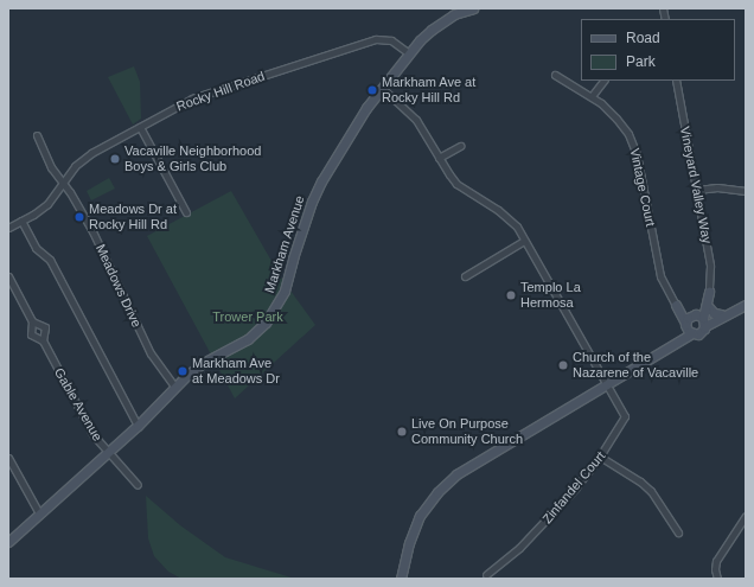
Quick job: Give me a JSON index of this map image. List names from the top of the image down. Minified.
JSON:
{"streets":{"street":["Rocky Hill Road","Vineyard Valley Way","Vintage Court","Markham Avenue","Meadows Drive","Gable Avenue","Zinfandel Court"]},"crossings":[["Rocky Hill Road","Markham Avenue"],["Rocky Hill Road","Meadows Drive"],["Markham Avenue","Meadows Drive"],["Markham Avenue","Gable Avenue"]],"parks":["Trower Park"],"places":["Markham Ave at Rocky Hill Rd","Vacaville Neighborhood Boys & Girls Club","Meadows Dr at Rocky Hill Rd","Templo La Hermosa","Church of the Nazarene of Vacaville","Markham Ave at Meadows Dr","Live On Purpose Community Church"],"legend":["Road","Park"]}
